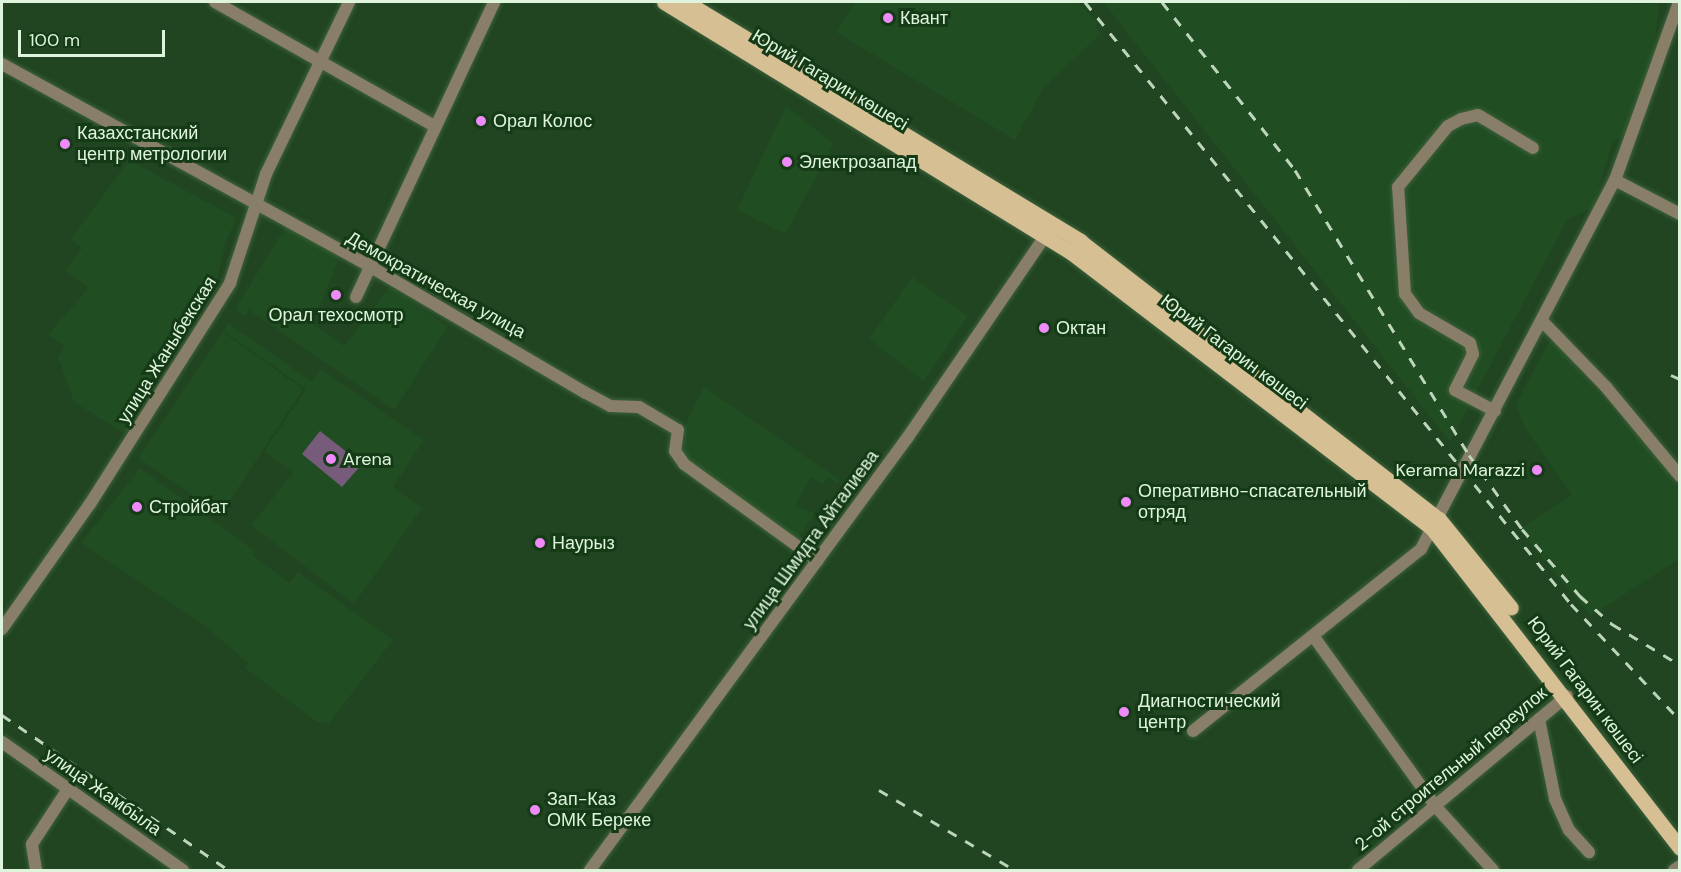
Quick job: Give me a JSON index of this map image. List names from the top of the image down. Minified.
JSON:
{"streets":{"main road":["Юрий Гагарин көшесі"],"street":["Демократическая улица","улица Жаныбекская","улица Шмидта Айталиева","2-ой строительный переулок","улица Жамбыла"]},"crossings":[["Юрий Гагарин көшесі","улица Шмидта Айталиева"],["Юрий Гагарин көшесі","2-ой строительный переулок"],["Демократическая улица","улица Жаныбекская"],["Демократическая улица","улица Шмидта Айталиева"]],"places":["Квант","Орал Колос","Казахстанский центр метрологии","Электрозапад","Орал техосмотр","Октан","Arena","Kerama Marazzi","Оперативно-спасательный отряд","Стройбат","Наурыз","Диагностический центр","Зап-Каз ОМК Береке"],"scale_bar":"100 m"}
